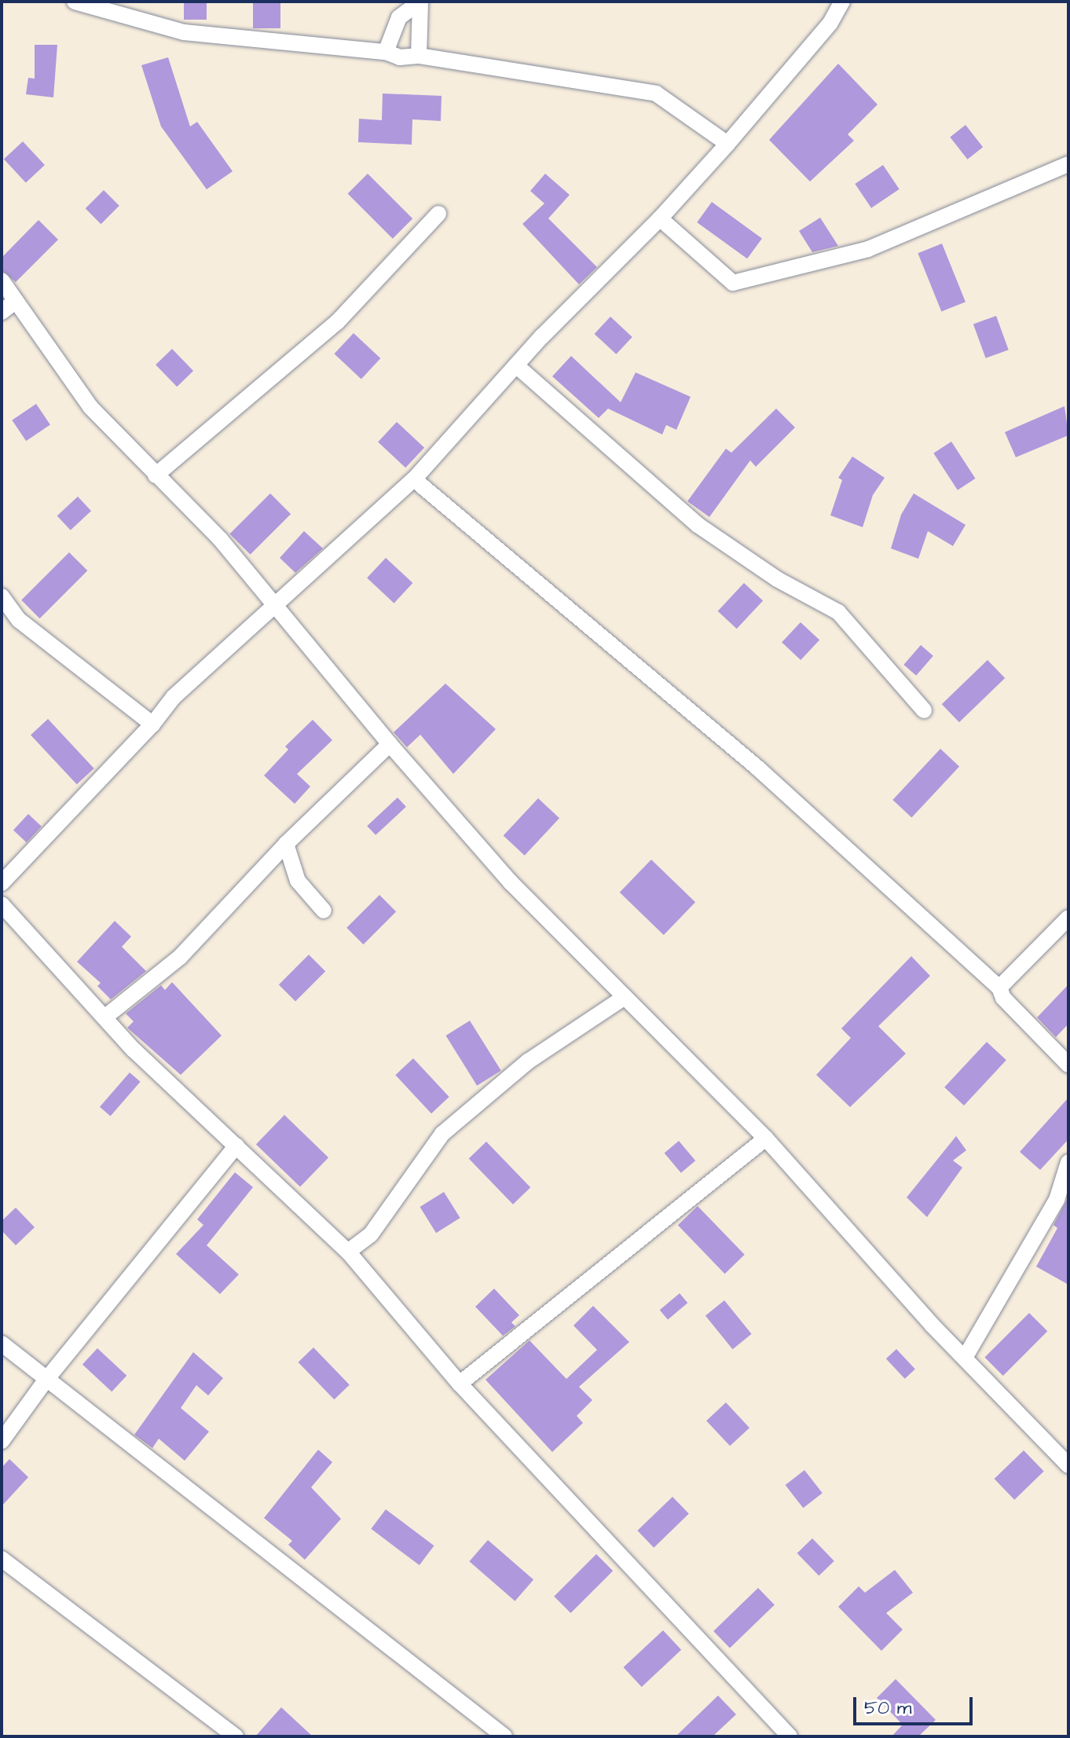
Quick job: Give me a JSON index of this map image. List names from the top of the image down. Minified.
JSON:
{"scale_bar":"50 m"}
